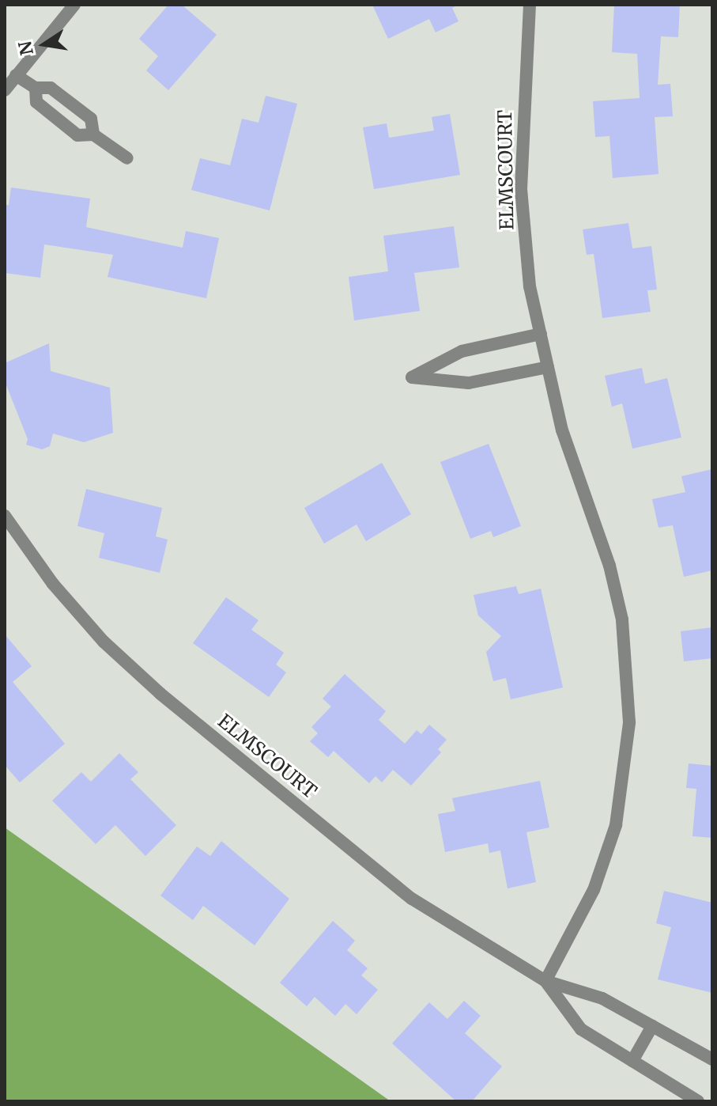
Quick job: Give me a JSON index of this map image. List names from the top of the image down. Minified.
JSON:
{"streets":{"street":["ELMSCOURT"]},"north":"left"}
